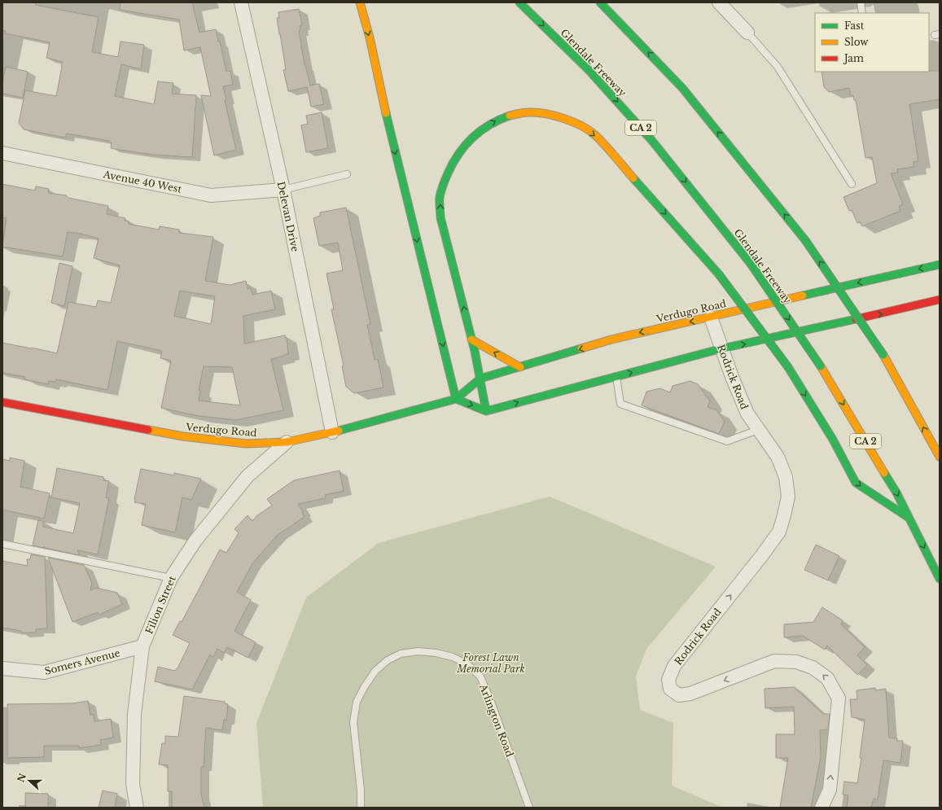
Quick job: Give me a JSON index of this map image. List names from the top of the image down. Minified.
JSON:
{"streets":{"main road":["Glendale Freeway","CA 2","Verdugo Road"],"street":["Avenue 40 West","Delevan Drive","Rodrick Road","Filion Street","Somers Avenue"],"lane":["Arlington Road"]},"crossings":[["Avenue 40 West","Delevan Drive"],["Delevan Drive","Verdugo Road"],["Verdugo Road","Rodrick Road"],["Verdugo Road","Filion Street"],["Filion Street","Somers Avenue"]],"parks":["Forest Lawn Memorial Park"],"legend":["Fast","Slow","Jam"],"north":"left"}
